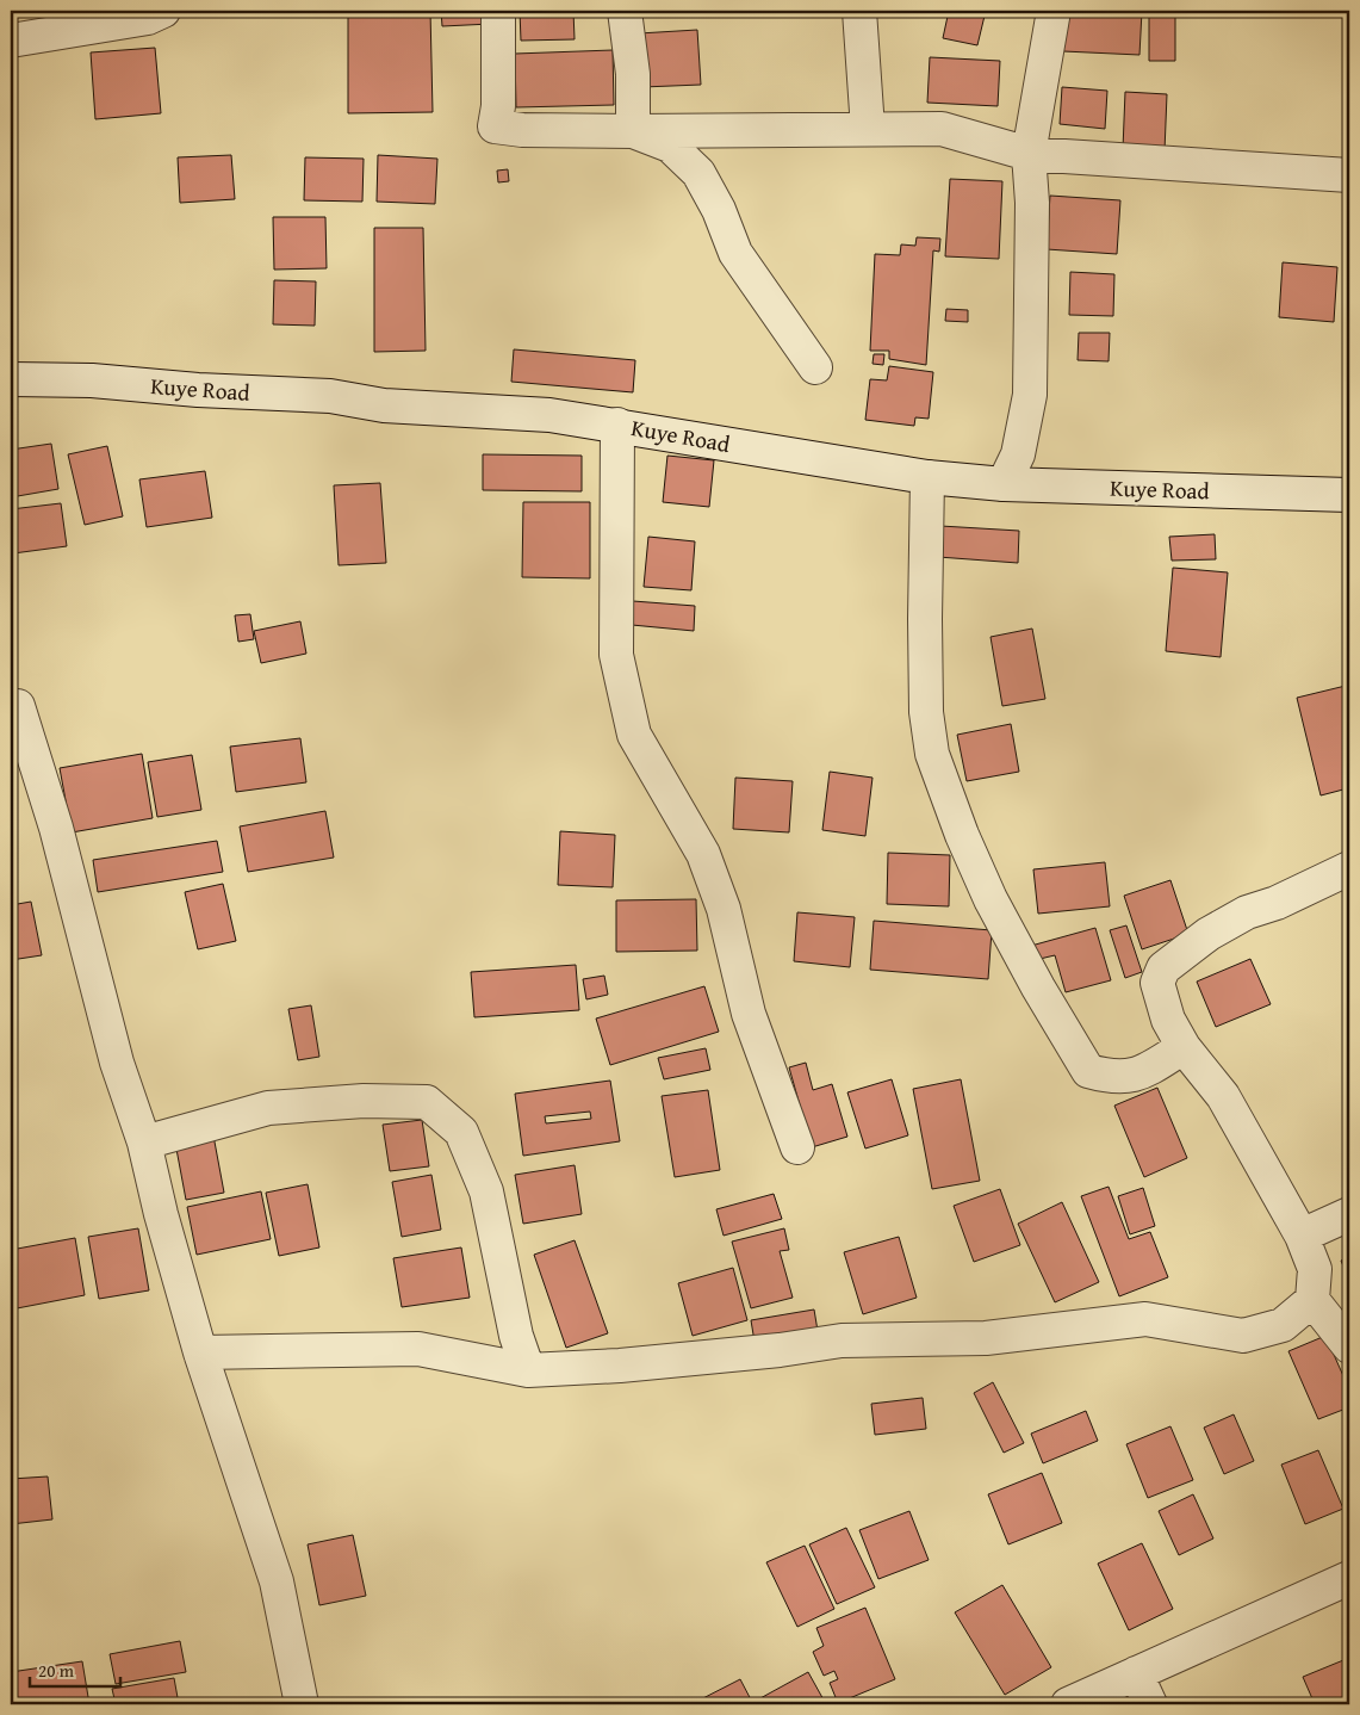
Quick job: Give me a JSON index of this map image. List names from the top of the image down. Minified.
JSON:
{"streets":{"street":["Kuye Road"]},"scale_bar":"20 m"}
